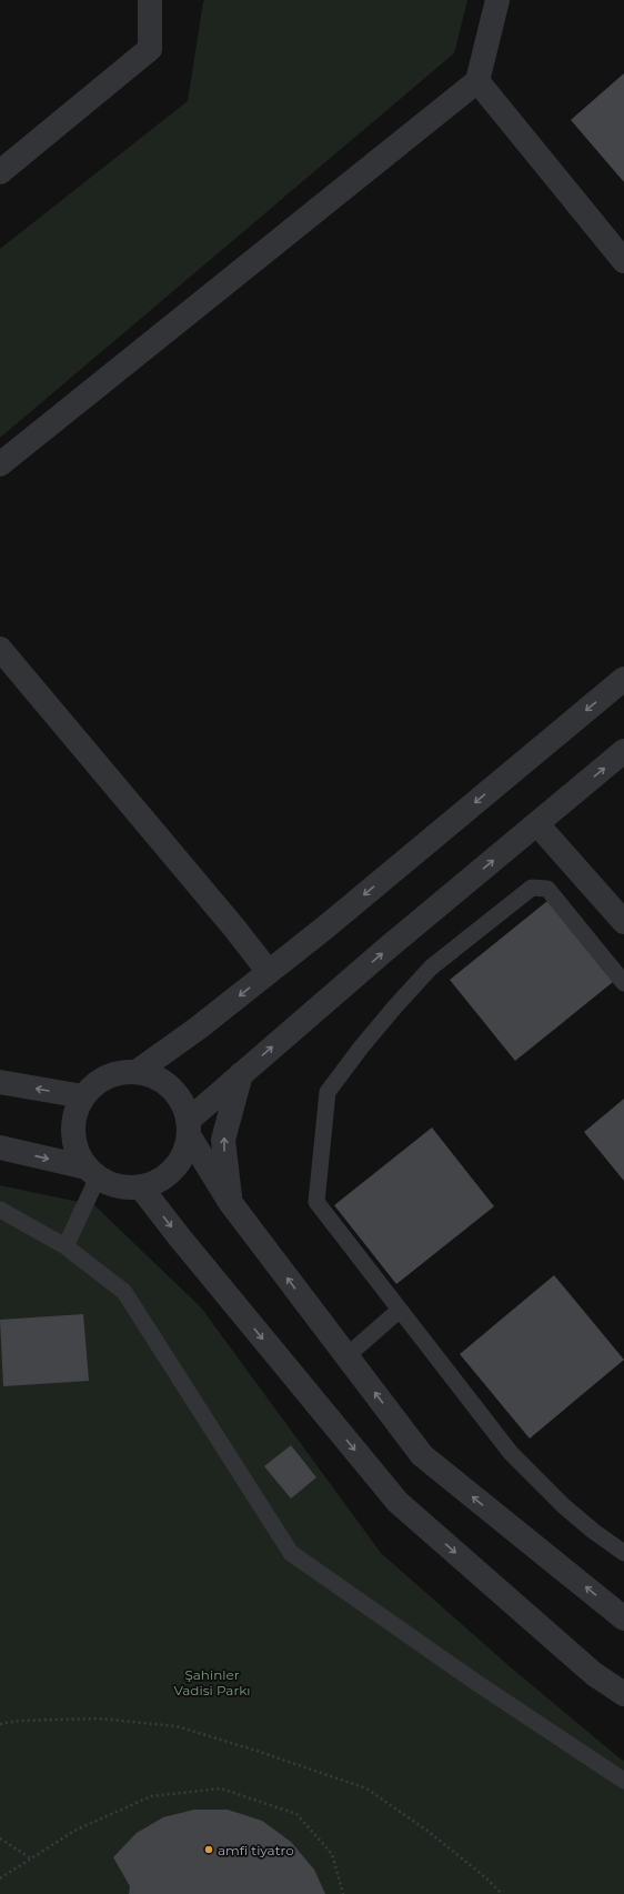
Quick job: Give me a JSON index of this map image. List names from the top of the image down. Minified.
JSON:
{"parks":["Şahinler Vadisi Parkı"],"places":["amfi tiyatro"]}
